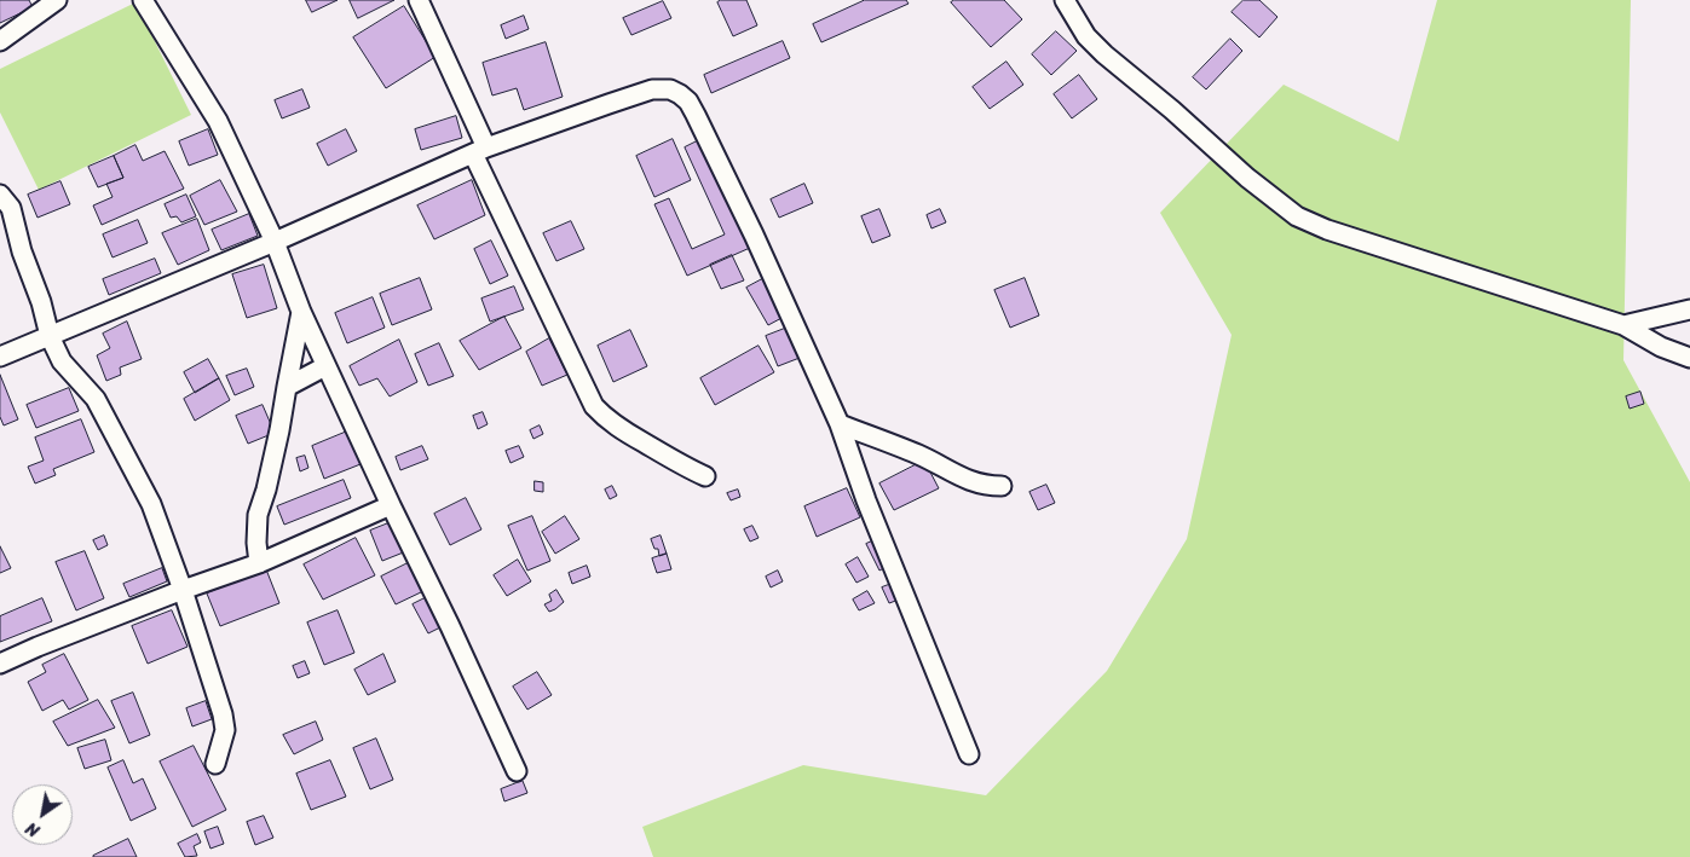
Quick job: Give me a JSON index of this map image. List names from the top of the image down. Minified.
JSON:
{"north":"bottom left"}
